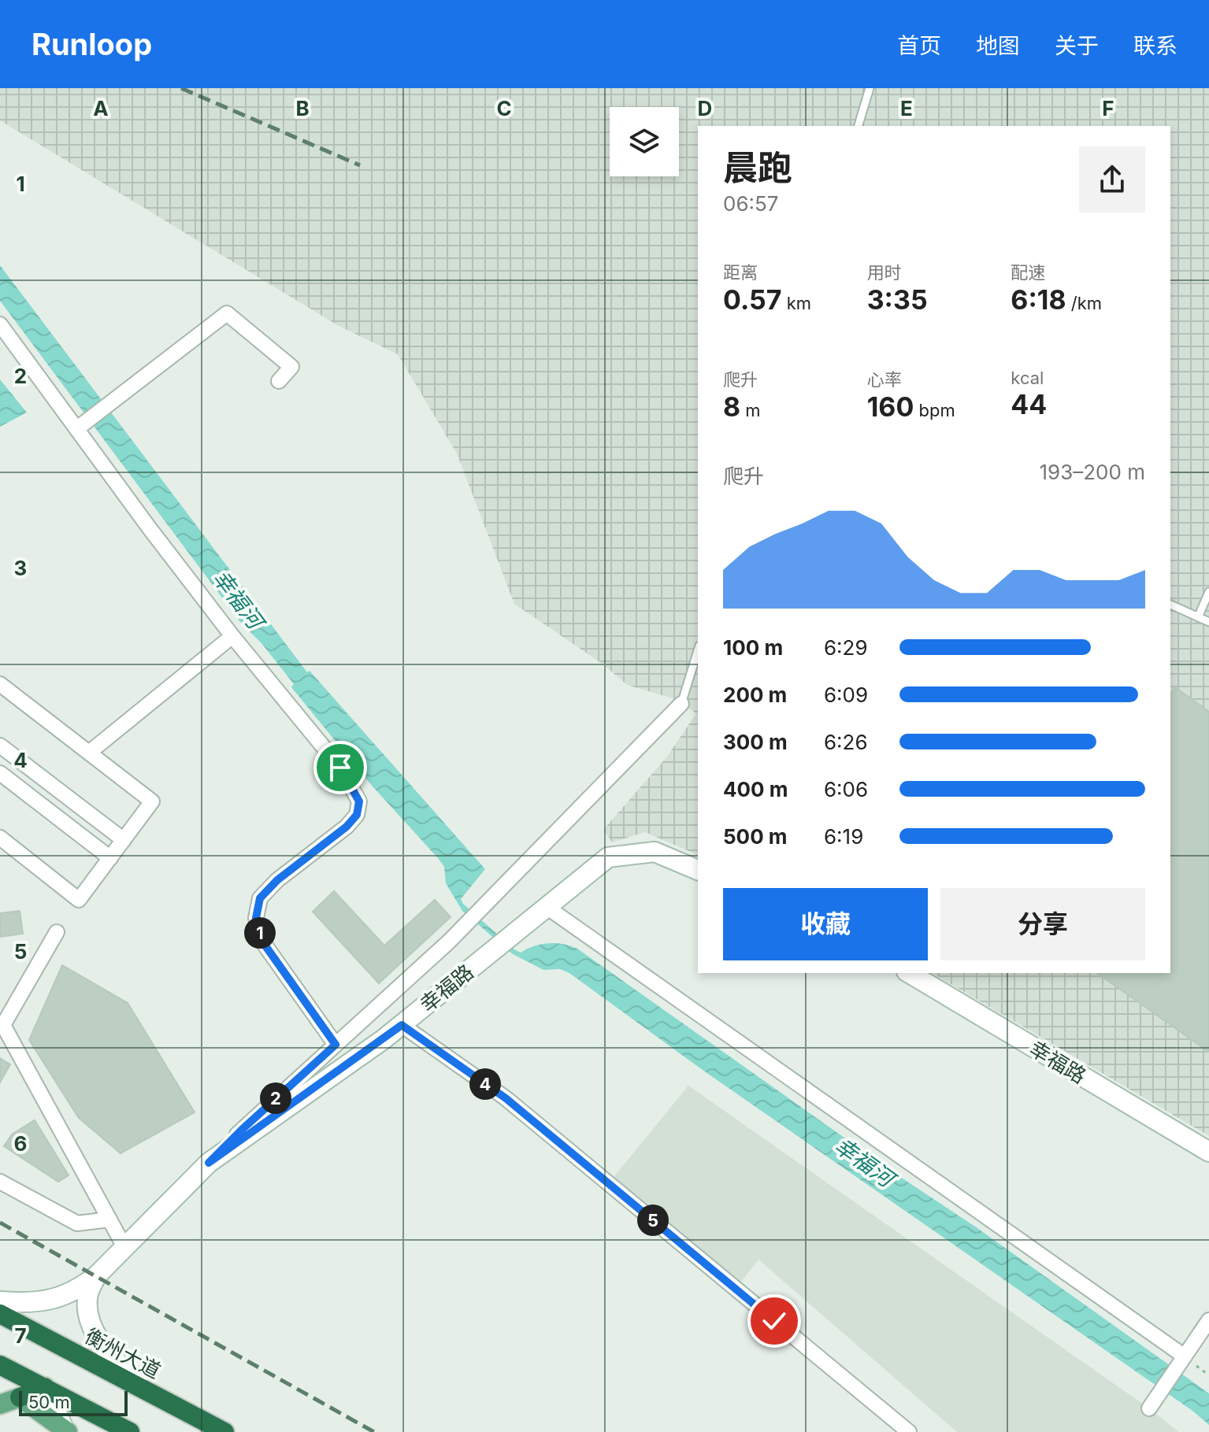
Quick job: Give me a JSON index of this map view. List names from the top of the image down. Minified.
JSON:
{"streets":{"highway":["衡州大道"],"street":["幸福路"]},"water":["幸福河"],"scale_bar":"50 m","page":{"header":"Runloop","nav":["首页","地图","关于","联系"],"heading":["晨跑","06:57"],"stats":[["距离","0.57 km"],["用时","3:35"],["配速","6:18 /km"],["爬升","8 m"],["心率","160 bpm"],["kcal","44"]],"chart":["爬升","193–200 m"],"list":[{"name":"100 m","note":"6:29"},{"name":"200 m","note":"6:09"},{"name":"300 m","note":"6:26"},{"name":"400 m","note":"6:06"},{"name":"500 m","note":"6:19"}],"buttons":["收藏","分享"],"pins":["1","4","2","5"],"scale":"50 m"},"grid":{"columns":["A","B","C","D","E","F"],"rows":["1","2","3","4","5","6","7"]}}
